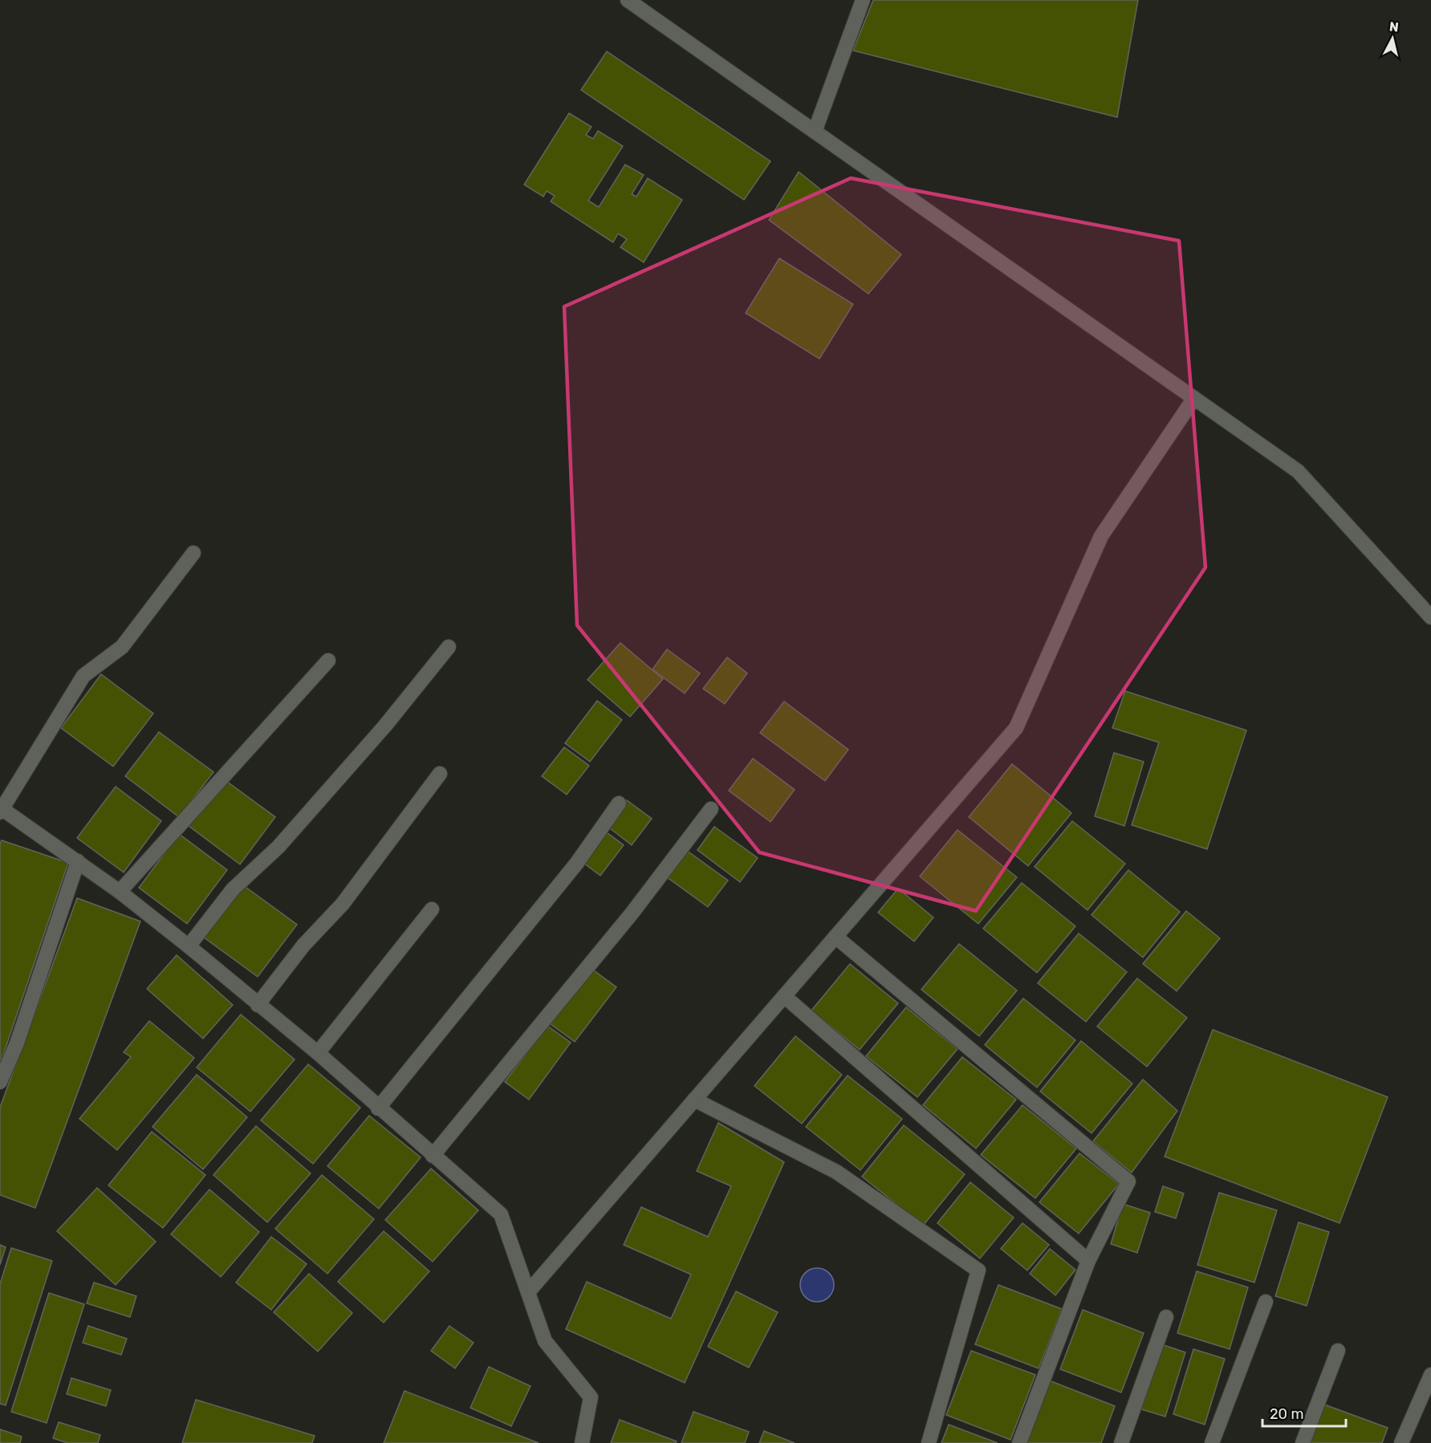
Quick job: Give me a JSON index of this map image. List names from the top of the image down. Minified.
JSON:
{"scale_bar":"20 m","north":"top"}
